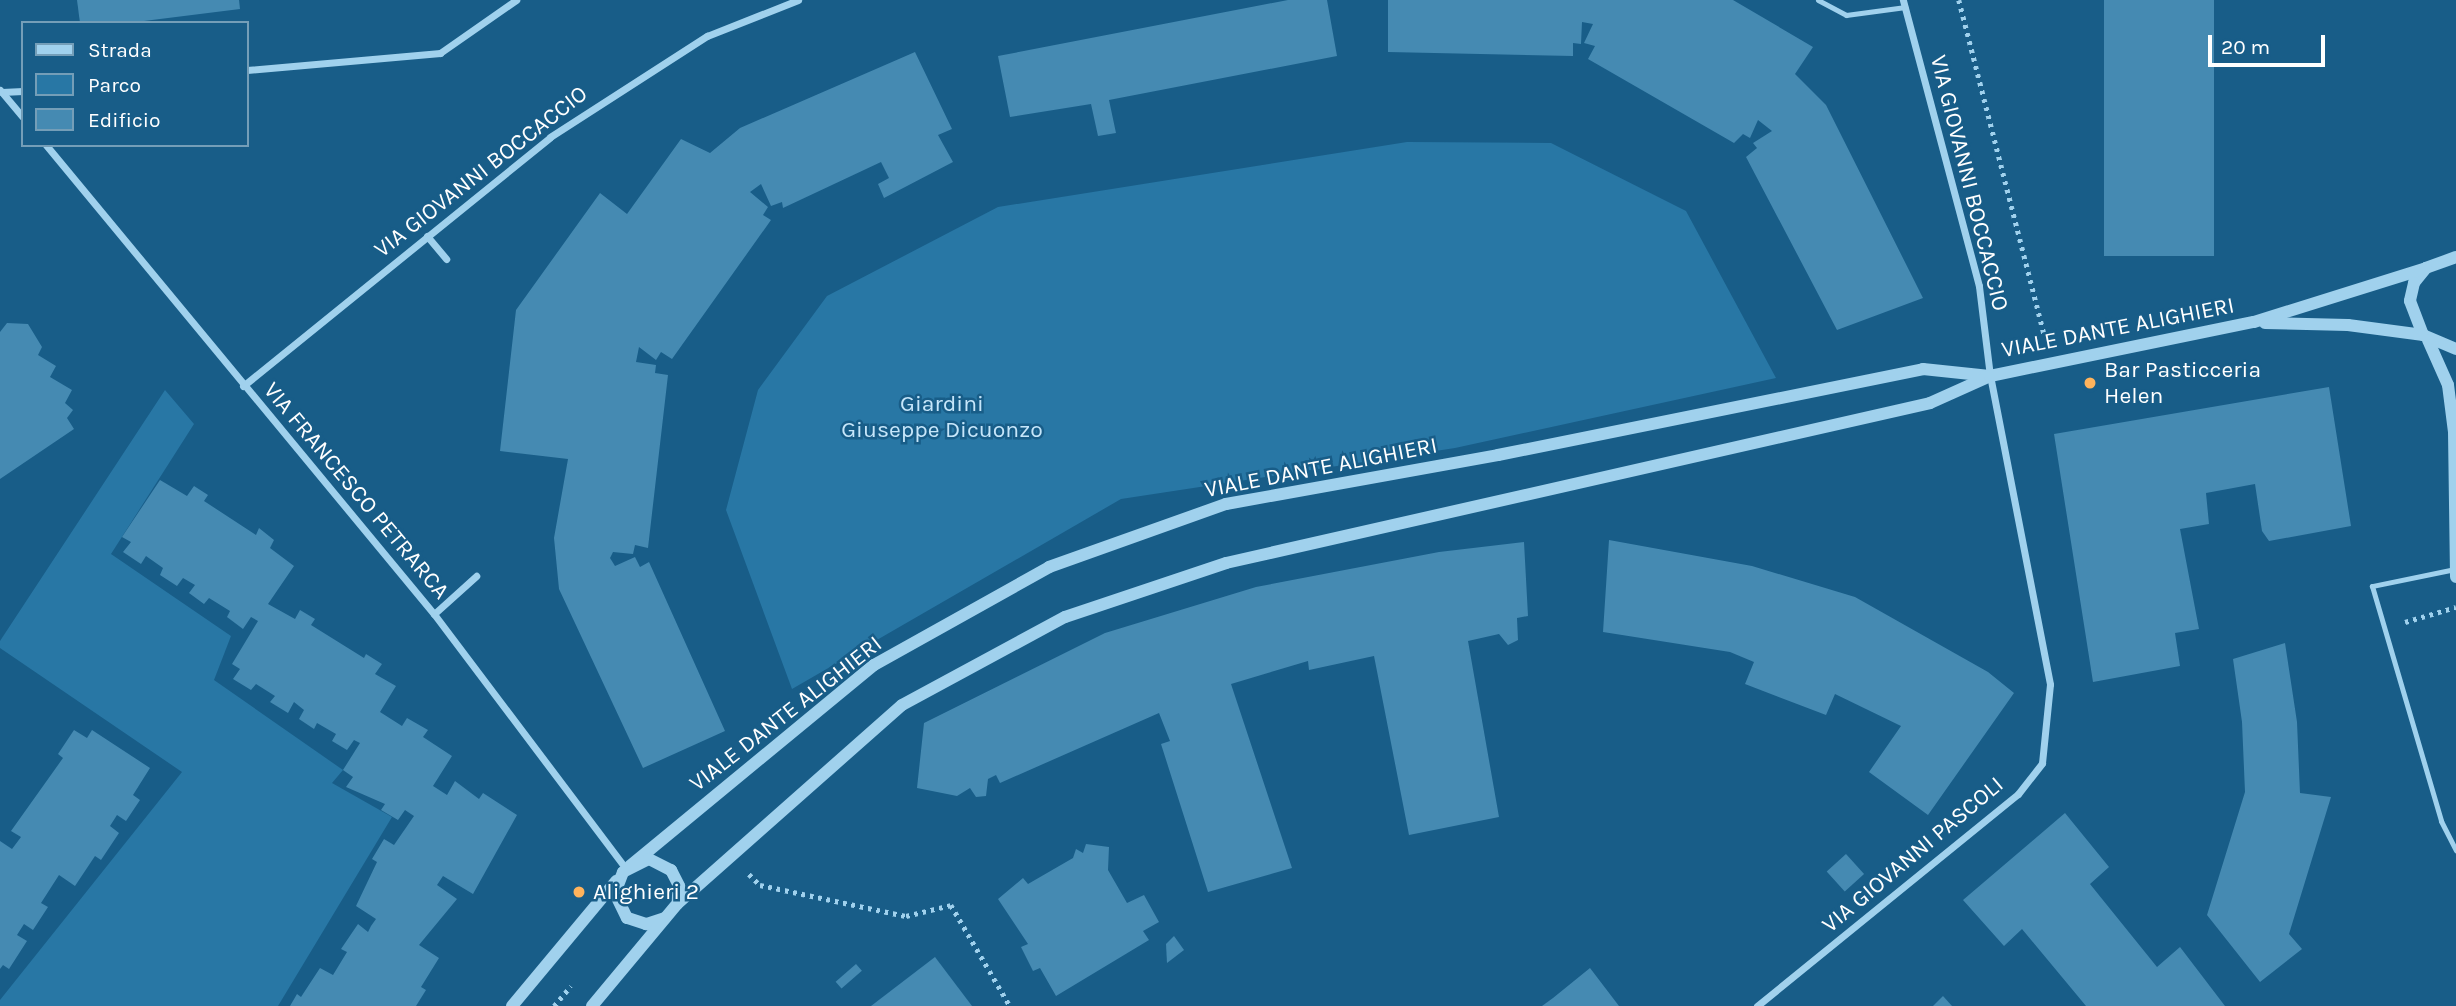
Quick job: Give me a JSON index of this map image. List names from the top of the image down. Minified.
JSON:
{"streets":{"street":["VIA GIOVANNI BOCCACCIO","VIALE DANTE ALIGHIERI","VIA FRANCESCO PETRARCA","VIA GIOVANNI PASCOLI"]},"crossings":[["VIA GIOVANNI BOCCACCIO","VIALE DANTE ALIGHIERI"],["VIA GIOVANNI BOCCACCIO","VIA FRANCESCO PETRARCA"],["VIA GIOVANNI BOCCACCIO","VIA GIOVANNI PASCOLI"],["VIALE DANTE ALIGHIERI","VIA FRANCESCO PETRARCA"],["VIALE DANTE ALIGHIERI","VIA GIOVANNI PASCOLI"]],"parks":["Giardini Giuseppe Dicuonzo"],"places":["Bar Pasticceria Helen","Alighieri 2"],"legend":["Strada","Parco","Edificio"],"scale_bar":"20 m"}
